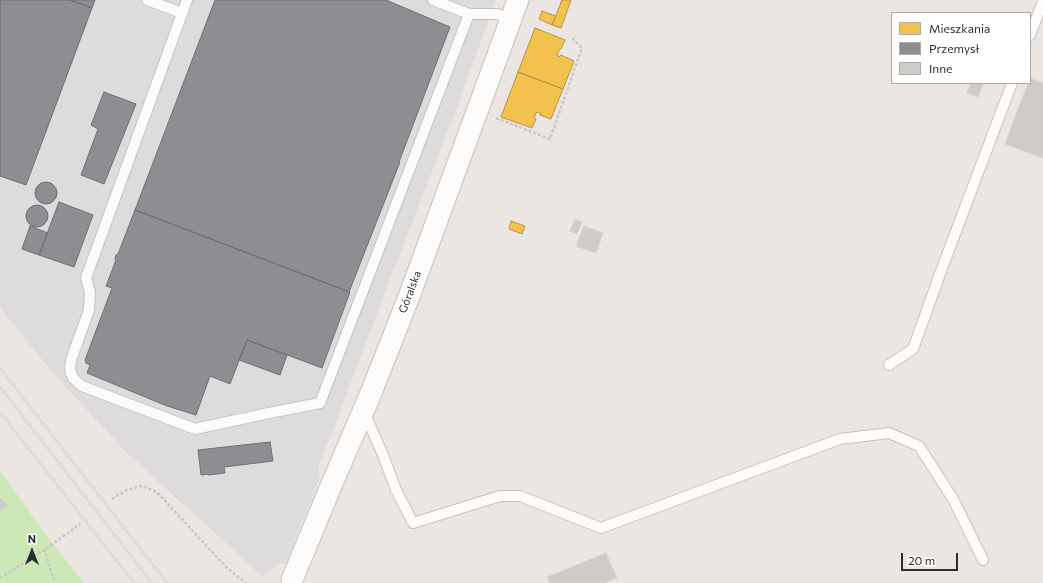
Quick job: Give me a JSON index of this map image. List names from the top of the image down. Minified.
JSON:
{"streets":{"street":["Góralska"]},"legend":["Mieszkania","Przemysł","Inne"],"scale_bar":"20 m","north":"top"}
